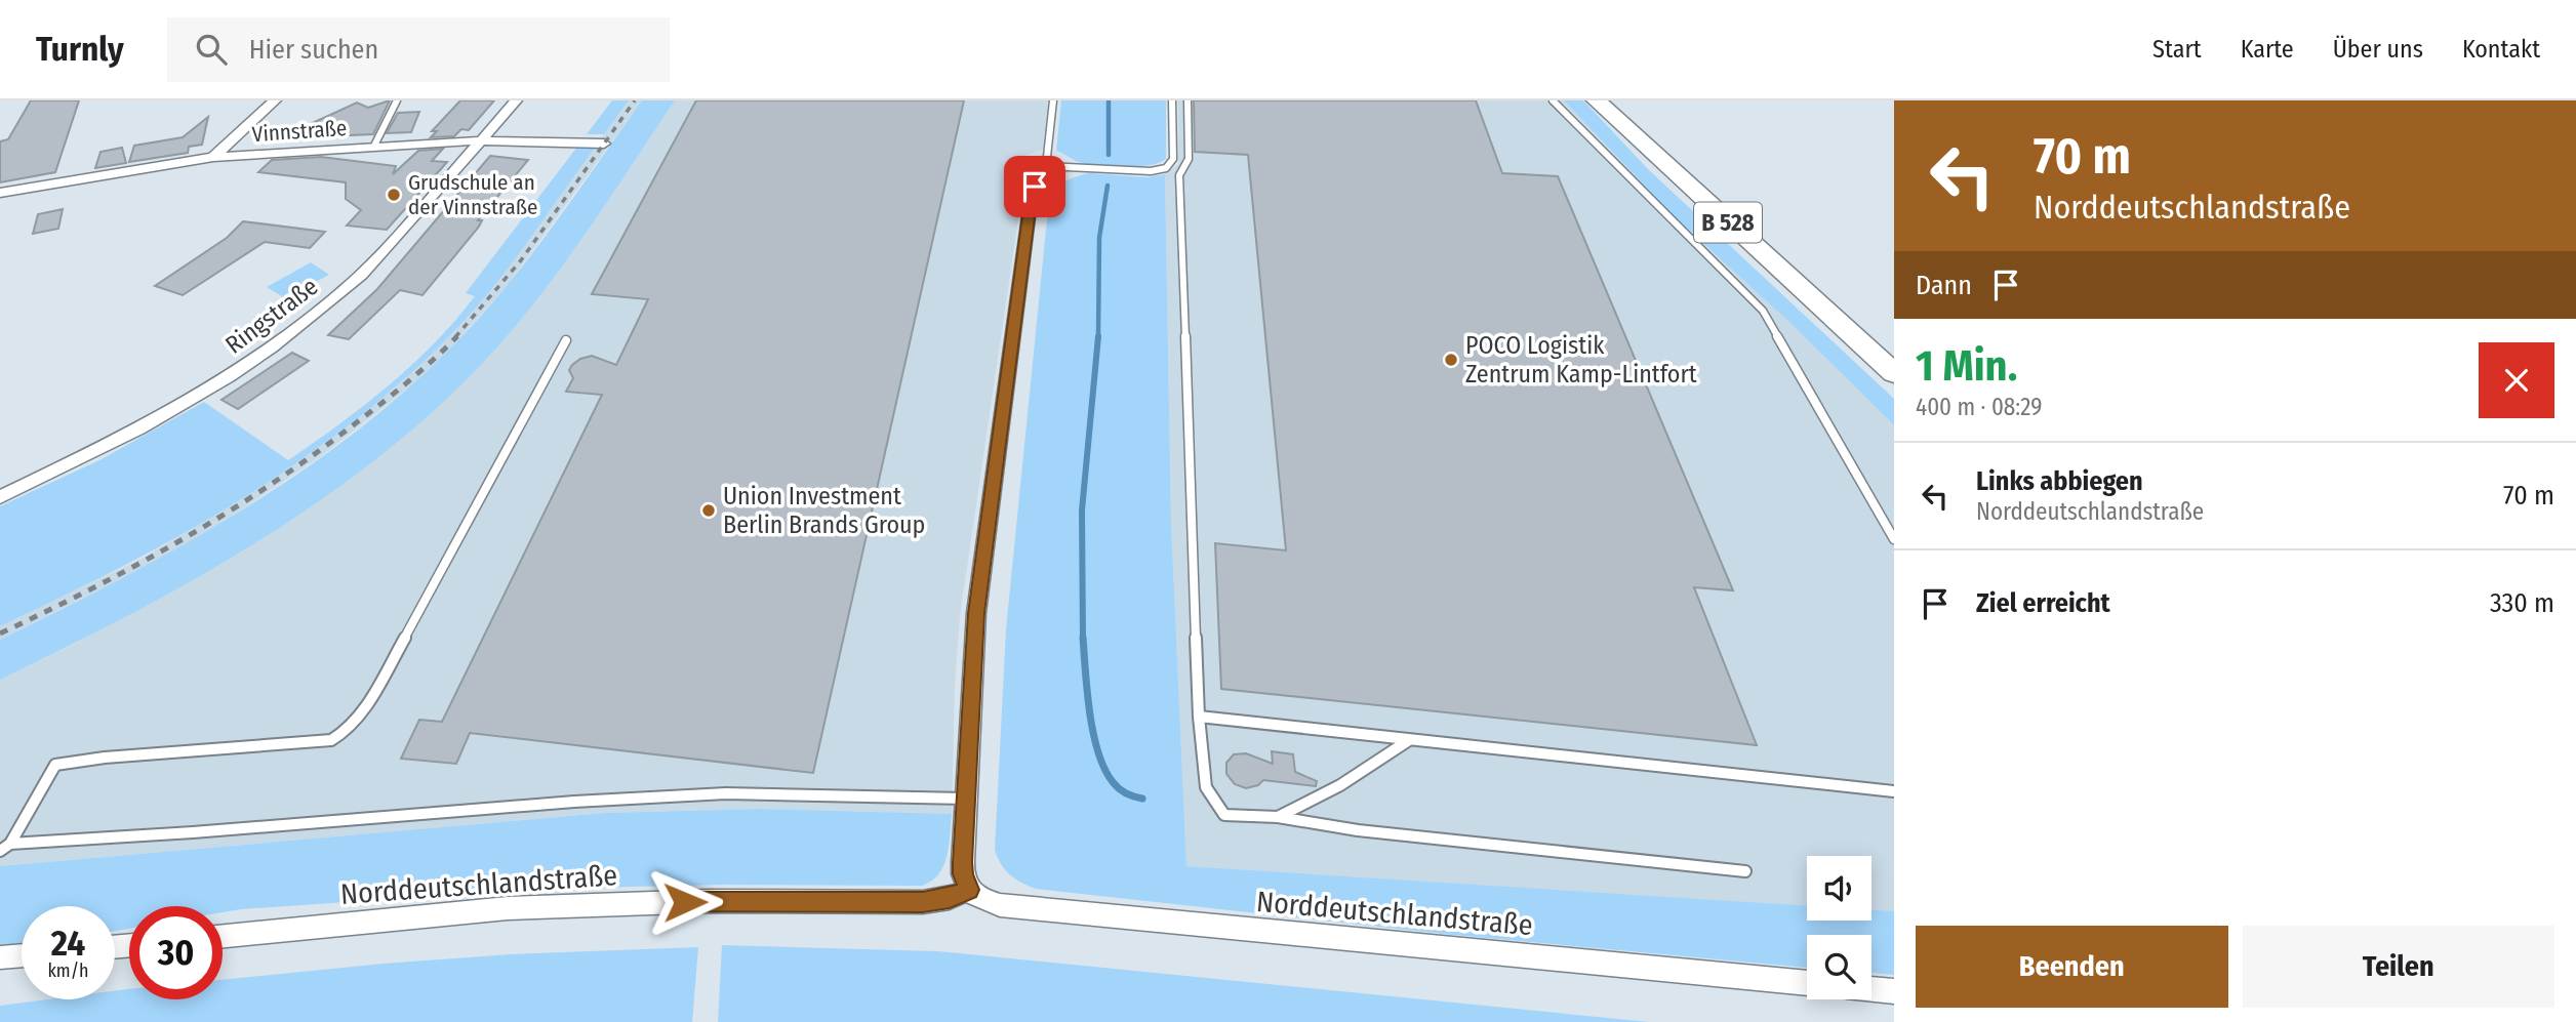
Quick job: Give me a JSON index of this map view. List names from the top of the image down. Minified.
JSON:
{"streets":{"highway":["B 528"],"street":["Vinnstraße","Ringstraße","Norddeutschlandstraße"]},"crossings":[["Vinnstraße","Ringstraße"]],"places":["Grudschule an der Vinnstraße","POCO Logistik Zentrum Kamp-Lintfort","Union Investment Berlin Brands Group"],"page":{"header":"Turnly","search":"Hier suchen","nav":["Start","Karte","Über uns","Kontakt"],"turn":["70 m","Norddeutschlandstraße"],"then":"Dann","heading":["1 Min.","400 m · 08:29"],"list":[{"name":"Links abbiegen","note":"Norddeutschlandstraße","value":"70 m"},{"name":"Ziel erreicht","value":"330 m"}],"speed":"24 km/h","limit":"30","buttons":["Beenden","Teilen"]}}
